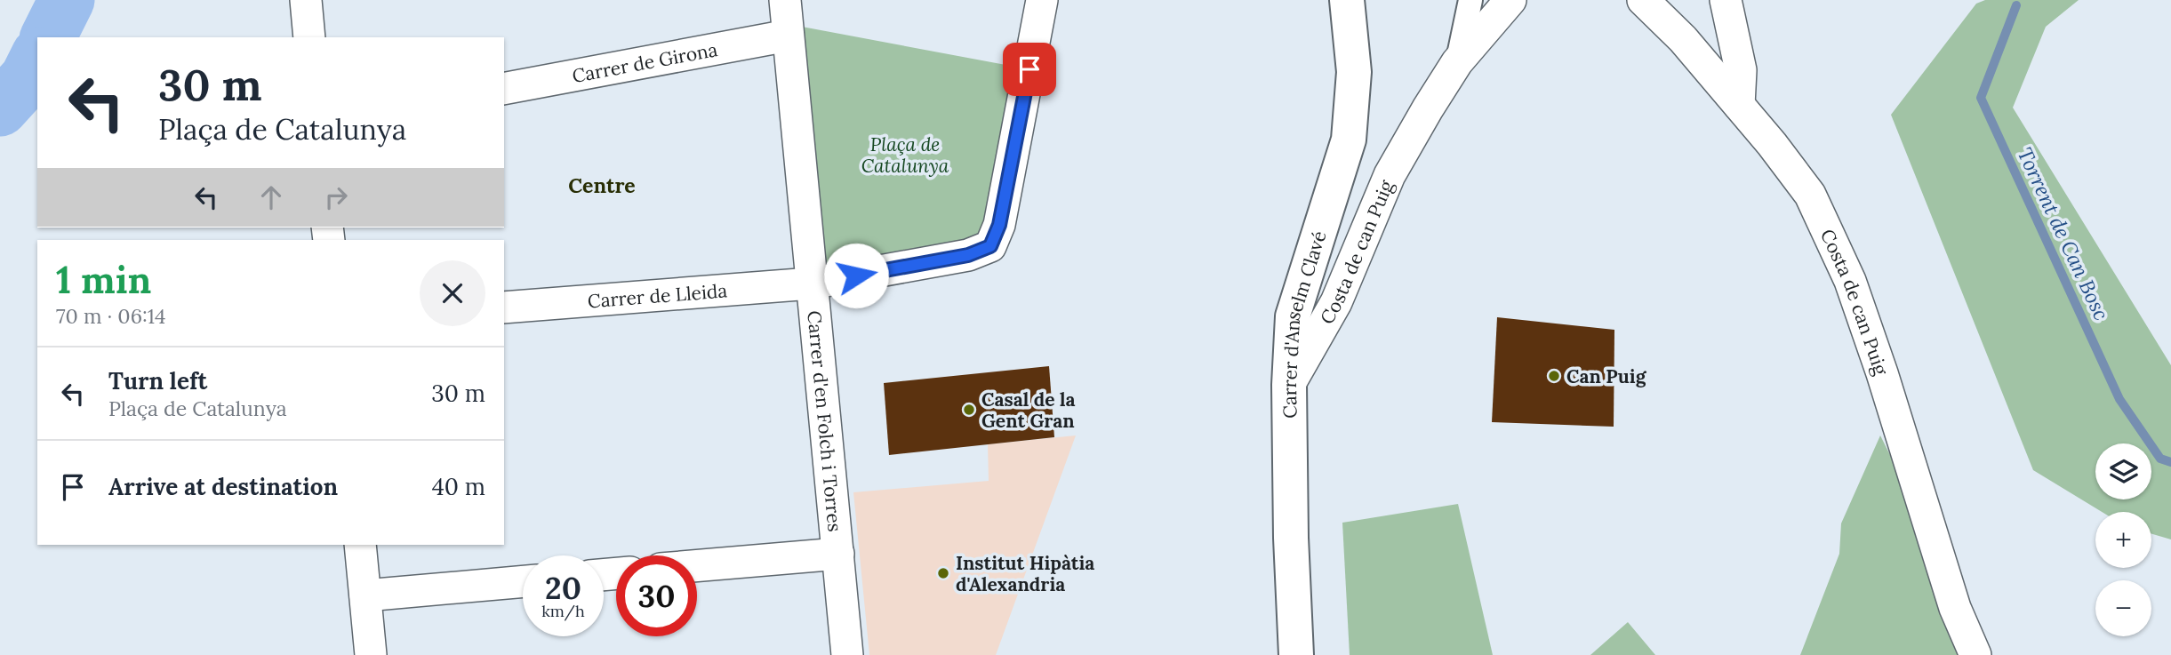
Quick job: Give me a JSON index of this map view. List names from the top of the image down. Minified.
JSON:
{"streets":{"street":["Carrer de Girona","Costa de can Puig","Carrer de Lleida","Carrer d'Anselm Clavé","Carrer d'en Folch i Torres"]},"crossings":[["Carrer de Girona","Carrer d'en Folch i Torres"],["Costa de can Puig","Carrer d'Anselm Clavé"],["Carrer de Lleida","Carrer d'en Folch i Torres"]],"districts":["Centre"],"water":["Torrent de Can Bosc"],"parks":["Plaça de Catalunya"],"places":["Can Puig","Casal de la Gent Gran","Institut Hipàtia d'Alexandria"],"page":{"turn":["30 m","Plaça de Catalunya"],"heading":["1 min","70 m · 06:14"],"list":[{"name":"Turn left","note":"Plaça de Catalunya","value":"30 m"},{"name":"Arrive at destination","value":"40 m"}],"map_buttons":["+","−"],"speed":"20 km/h","limit":"30"}}
